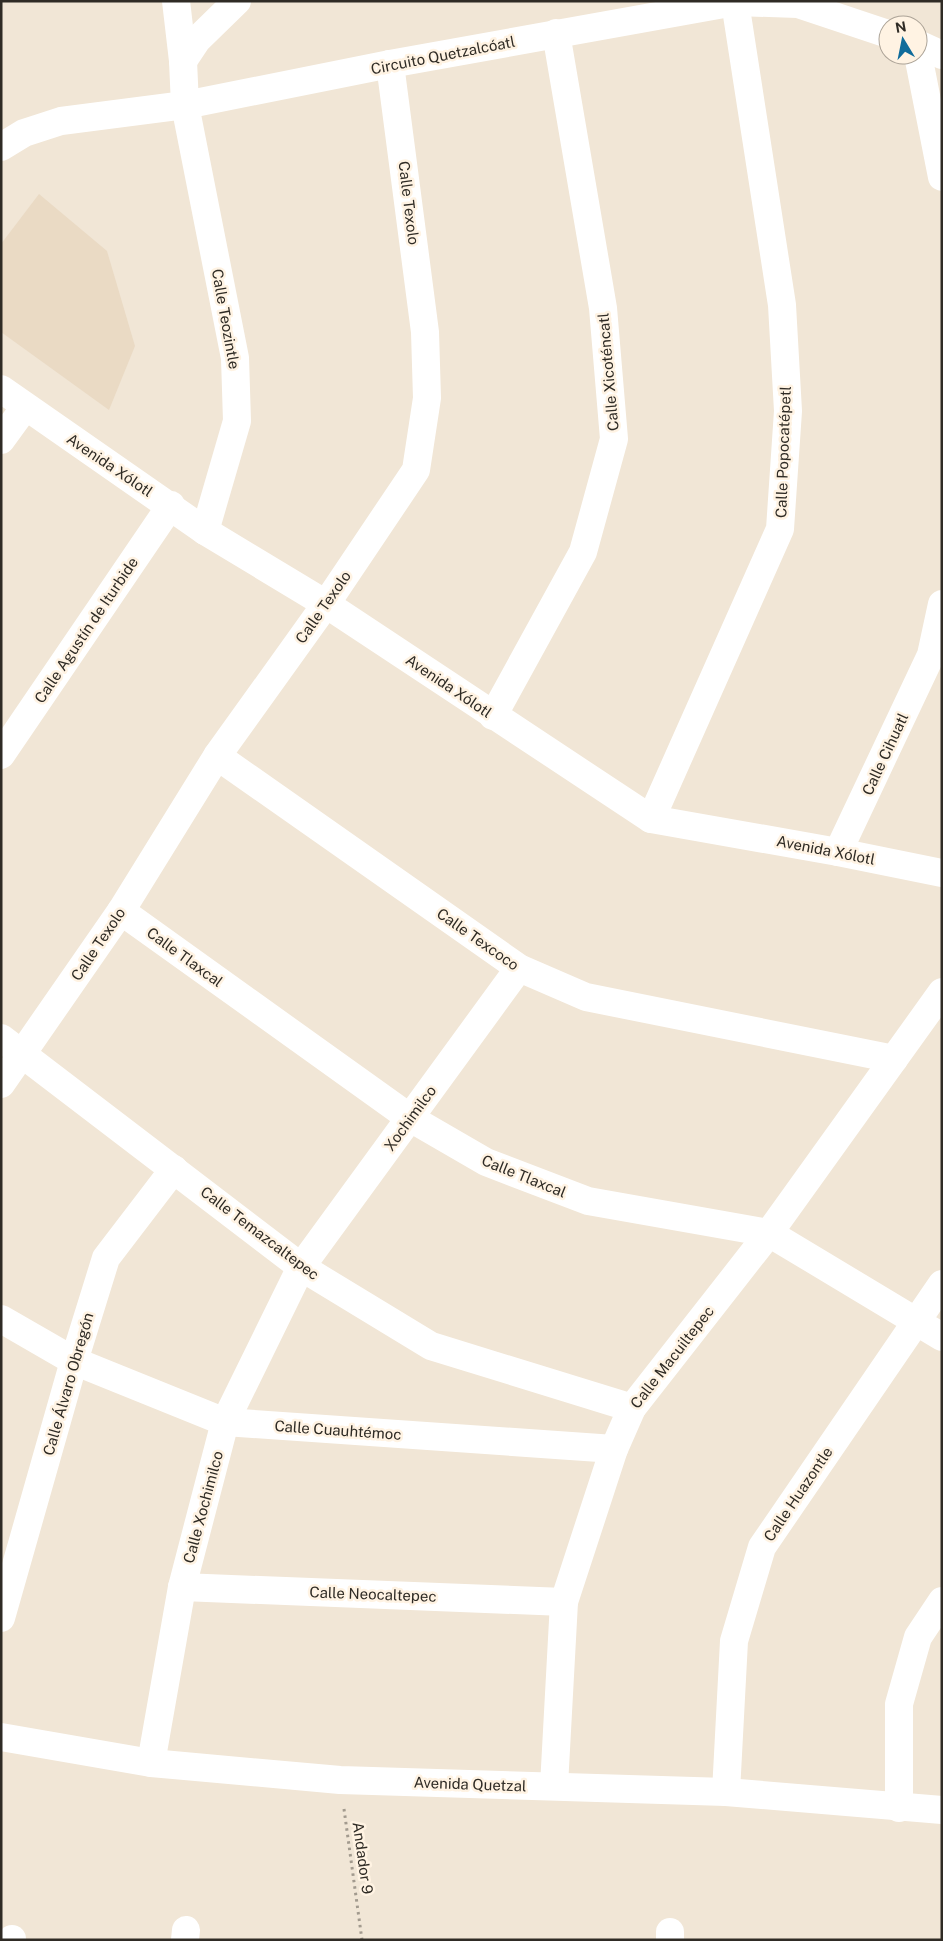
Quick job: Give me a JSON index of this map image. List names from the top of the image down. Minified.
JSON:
{"streets":{"street":["Circuito Quetzalcóatl","Calle Texolo","Calle Teozintle","Calle Xicoténcatl","Calle Popocatépetl","Avenida Xólotl","Calle Agustín de Iturbide","Calle Cihuatl","Calle Texcoco","Calle Tlaxcal","Xochimilco","Calle Temazcaltepec","Calle Macuiltepec","Calle Álvaro Obregón","Calle Cuauhtémoc","Calle Huazontle","Calle Xochimilco","Calle Neocaltepec","Avenida Quetzal"],"path":["Andador 9"]},"crossings":[["Circuito Quetzalcóatl","Calle Texolo"],["Circuito Quetzalcóatl","Calle Teozintle"],["Circuito Quetzalcóatl","Calle Xicoténcatl"],["Circuito Quetzalcóatl","Calle Popocatépetl"],["Calle Texolo","Avenida Xólotl"],["Calle Texolo","Calle Texcoco"],["Calle Texolo","Calle Tlaxcal"],["Calle Texolo","Calle Temazcaltepec"],["Calle Teozintle","Avenida Xólotl"],["Calle Xicoténcatl","Avenida Xólotl"],["Calle Popocatépetl","Avenida Xólotl"],["Avenida Xólotl","Calle Agustín de Iturbide"],["Avenida Xólotl","Calle Cihuatl"],["Calle Texcoco","Xochimilco"],["Calle Texcoco","Calle Macuiltepec"],["Calle Tlaxcal","Xochimilco"],["Calle Tlaxcal","Calle Macuiltepec"],["Calle Tlaxcal","Calle Huazontle"],["Xochimilco","Calle Temazcaltepec"],["Xochimilco","Calle Xochimilco"],["Calle Temazcaltepec","Calle Macuiltepec"],["Calle Temazcaltepec","Calle Álvaro Obregón"],["Calle Temazcaltepec","Calle Xochimilco"],["Calle Macuiltepec","Calle Cuauhtémoc"],["Calle Macuiltepec","Calle Neocaltepec"],["Calle Macuiltepec","Avenida Quetzal"],["Calle Álvaro Obregón","Calle Cuauhtémoc"],["Calle Cuauhtémoc","Calle Xochimilco"],["Calle Huazontle","Avenida Quetzal"],["Calle Xochimilco","Calle Neocaltepec"],["Calle Xochimilco","Avenida Quetzal"],["Avenida Quetzal","Andador 9"]],"north":"top"}
